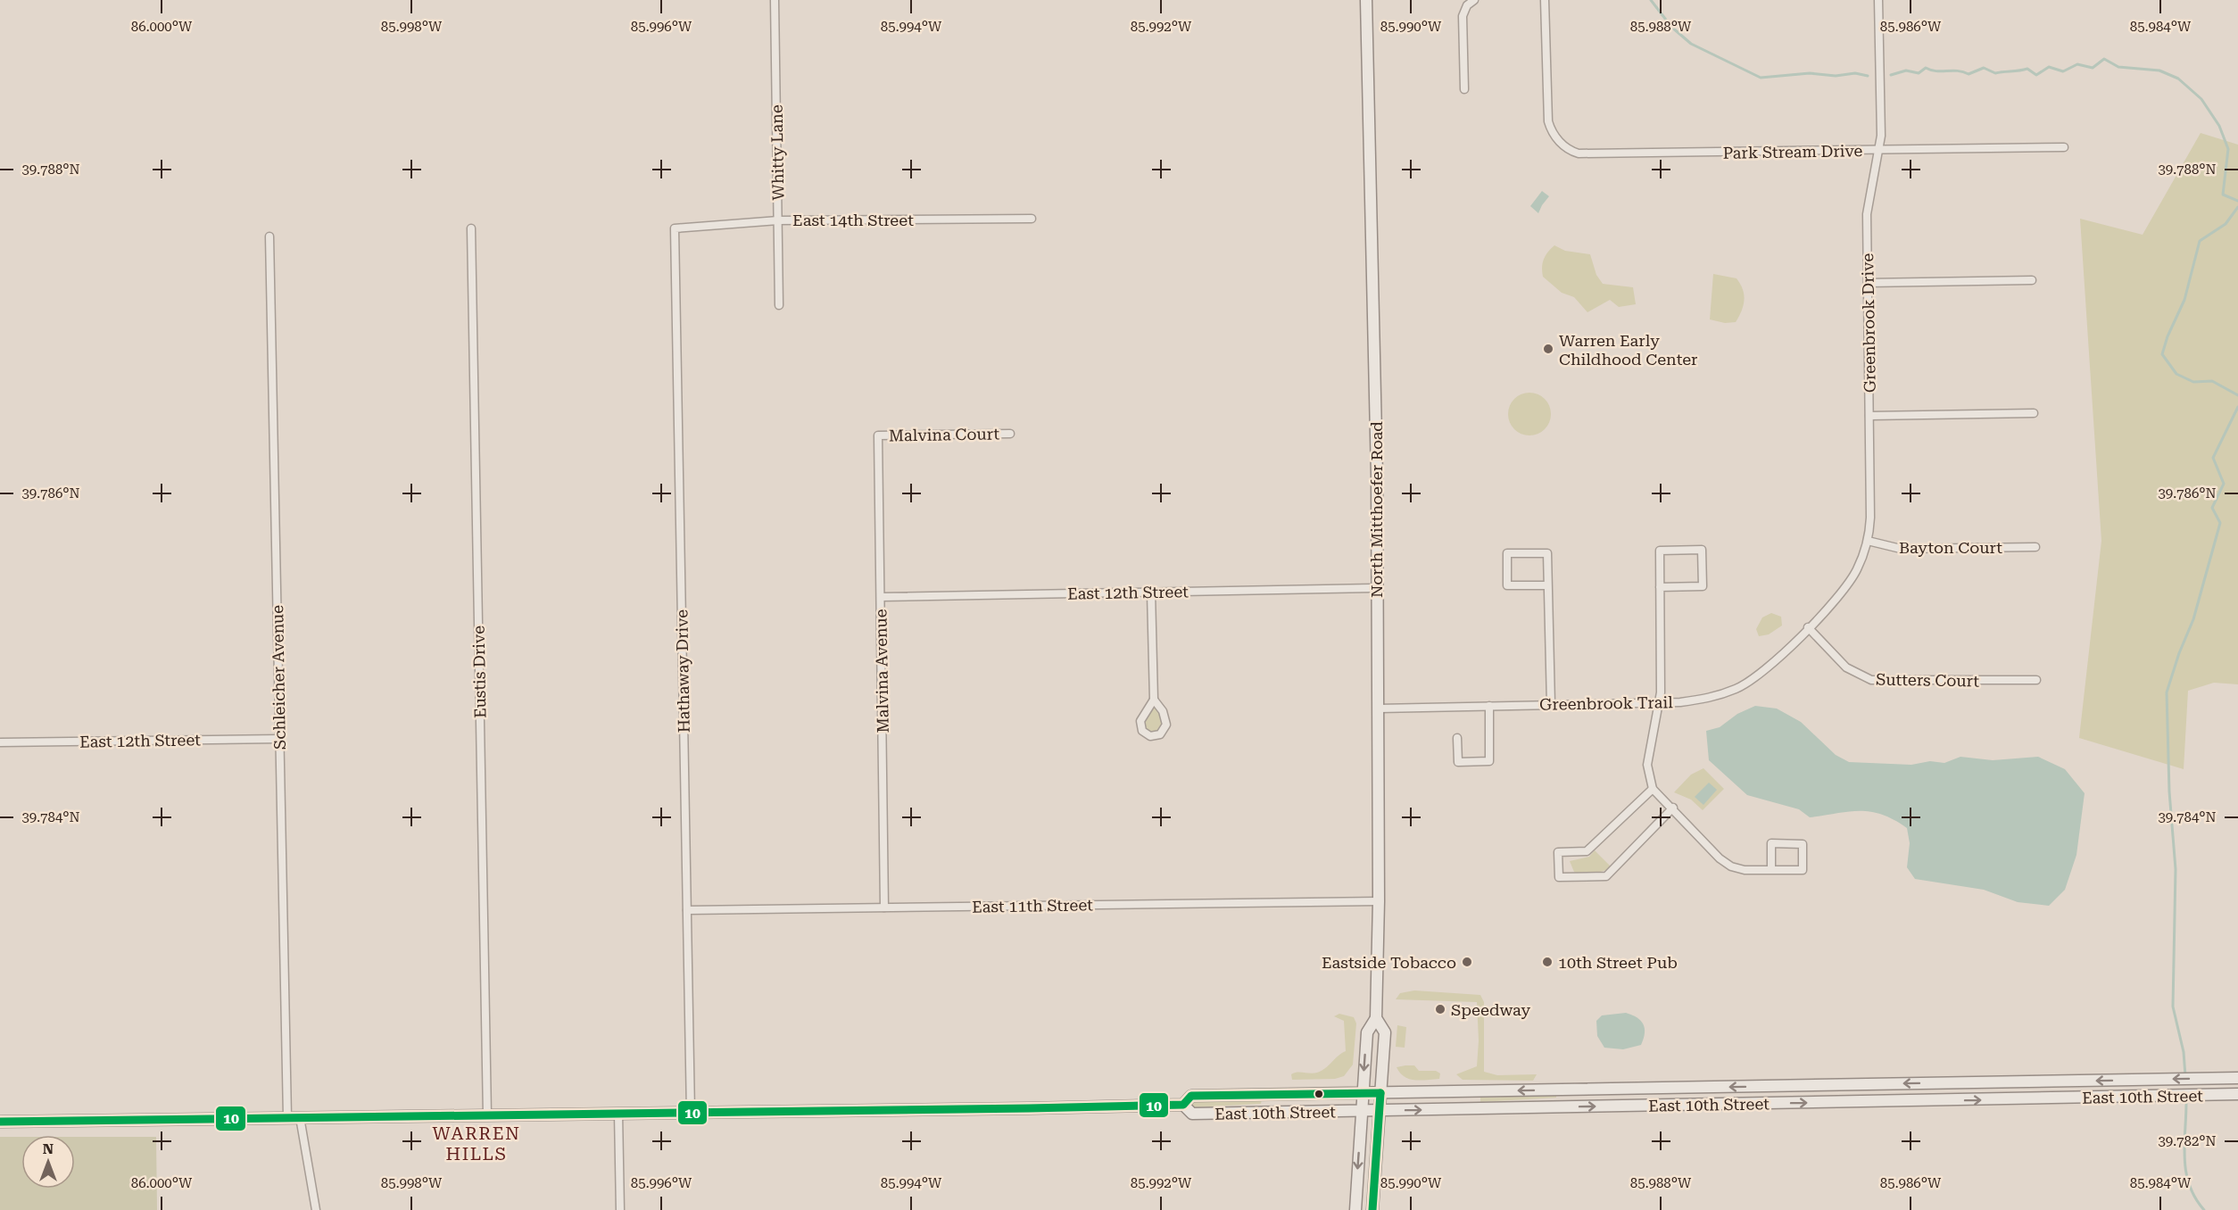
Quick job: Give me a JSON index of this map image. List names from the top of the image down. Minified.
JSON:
{"streets":{"main road":["North Mitthoefer Road","East 10th Street"],"street":["Park Stream Drive","Whitty Lane","East 14th Street","Greenbrook Drive","Malvina Court","Bayton Court","East 12th Street","Hathaway Drive","Malvina Avenue","Eustis Drive","Schleicher Avenue","Sutters Court","Greenbrook Trail","East 11th Street"]},"crossings":[["Park Stream Drive","Greenbrook Drive"],["Whitty Lane","East 14th Street"],["East 14th Street","Hathaway Drive"],["Greenbrook Drive","Bayton Court"],["Greenbrook Drive","Sutters Court"],["Greenbrook Drive","Greenbrook Trail"],["Malvina Court","Malvina Avenue"],["North Mitthoefer Road","East 12th Street"],["North Mitthoefer Road","Greenbrook Trail"],["North Mitthoefer Road","East 11th Street"],["North Mitthoefer Road","East 10th Street"],["East 12th Street","Malvina Avenue"],["East 12th Street","Schleicher Avenue"],["Hathaway Drive","East 11th Street"],["Hathaway Drive","East 10th Street"],["Malvina Avenue","East 11th Street"],["Eustis Drive","East 10th Street"],["Schleicher Avenue","East 10th Street"],["Sutters Court","Greenbrook Trail"]],"districts":["WARREN HILLS"],"places":["Warren Early Childhood Center","Eastside Tobacco","10th Street Pub","Speedway"],"lines":["transit line 10"],"north":"top","coordinates":["86.000°W","85.998°W","85.996°W","85.994°W","85.992°W","85.990°W","85.988°W","85.986°W","85.984°W","39.788°N","39.786°N","39.784°N","39.782°N"]}
